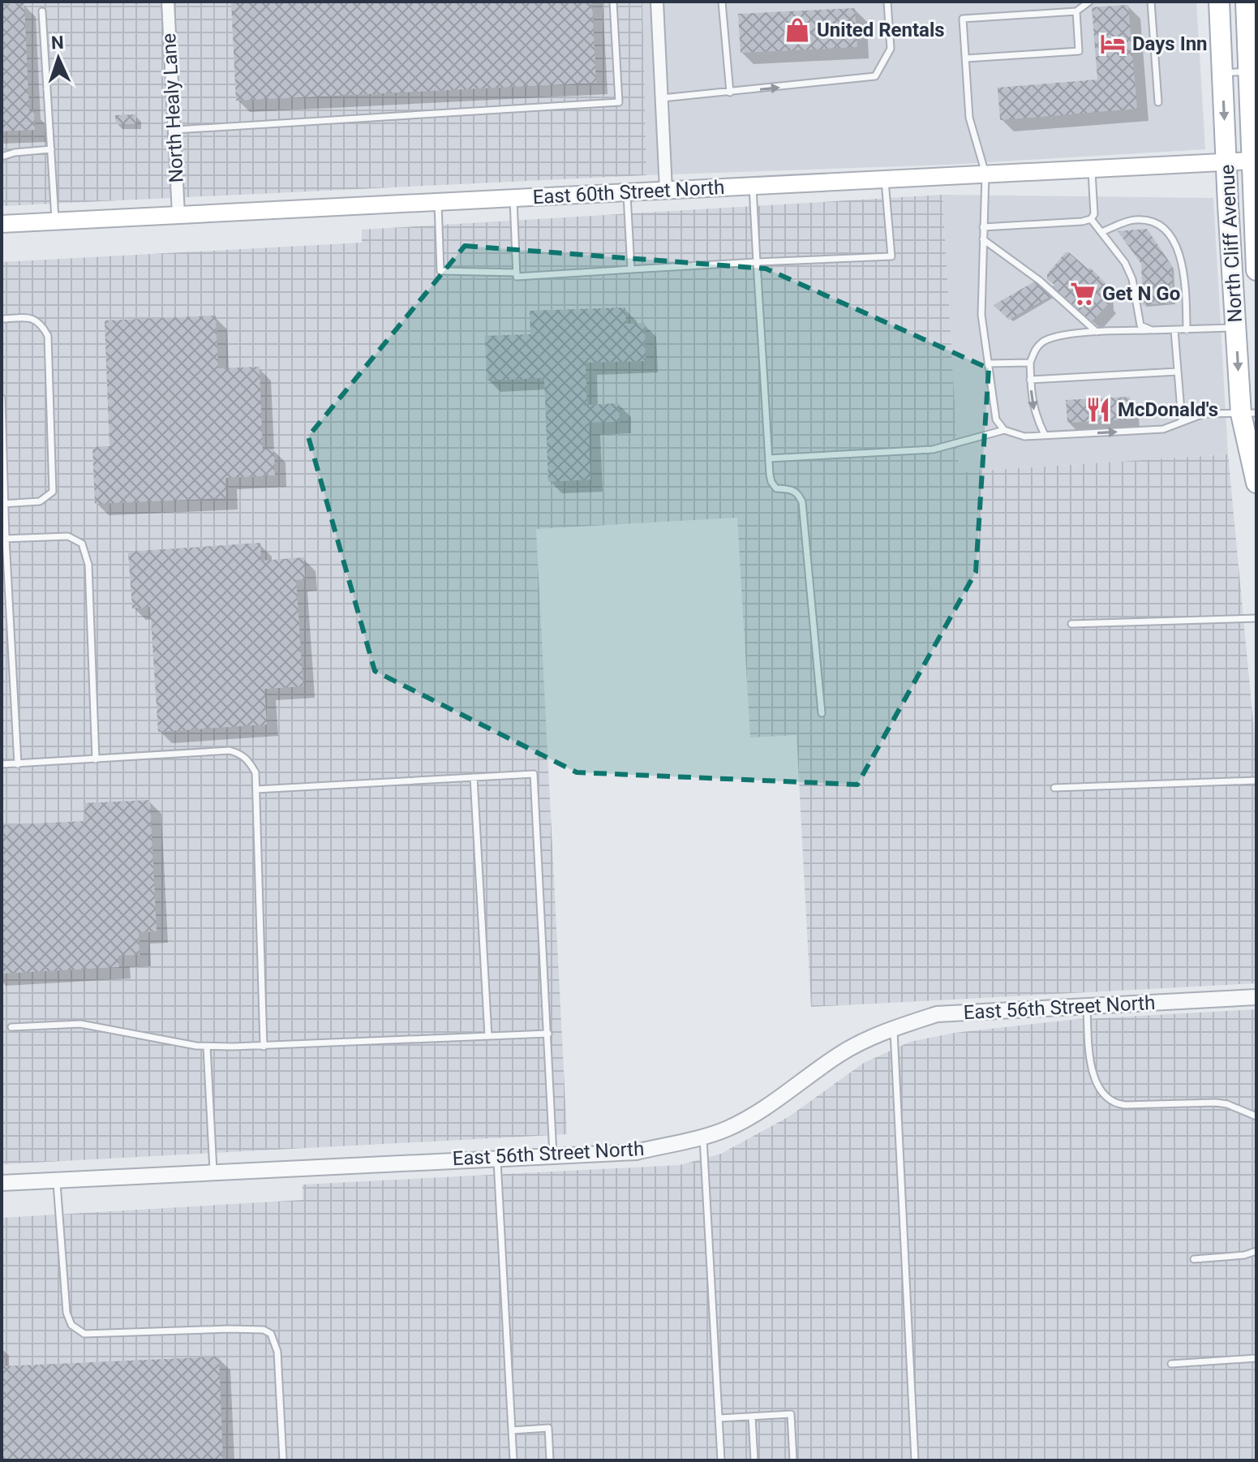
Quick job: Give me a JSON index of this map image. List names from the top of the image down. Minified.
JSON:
{"streets":{"main road":["East 60th Street North","North Cliff Avenue"],"street":["North Healy Lane","East 56th Street North"]},"crossings":[["North Healy Lane","East 60th Street North"],["East 60th Street North","North Cliff Avenue"]],"places":{"shop":["United Rentals"],"hotel":["Days Inn"],"supermarket":["Get N Go"],"restaurant":["McDonald's"]},"north":"top"}
